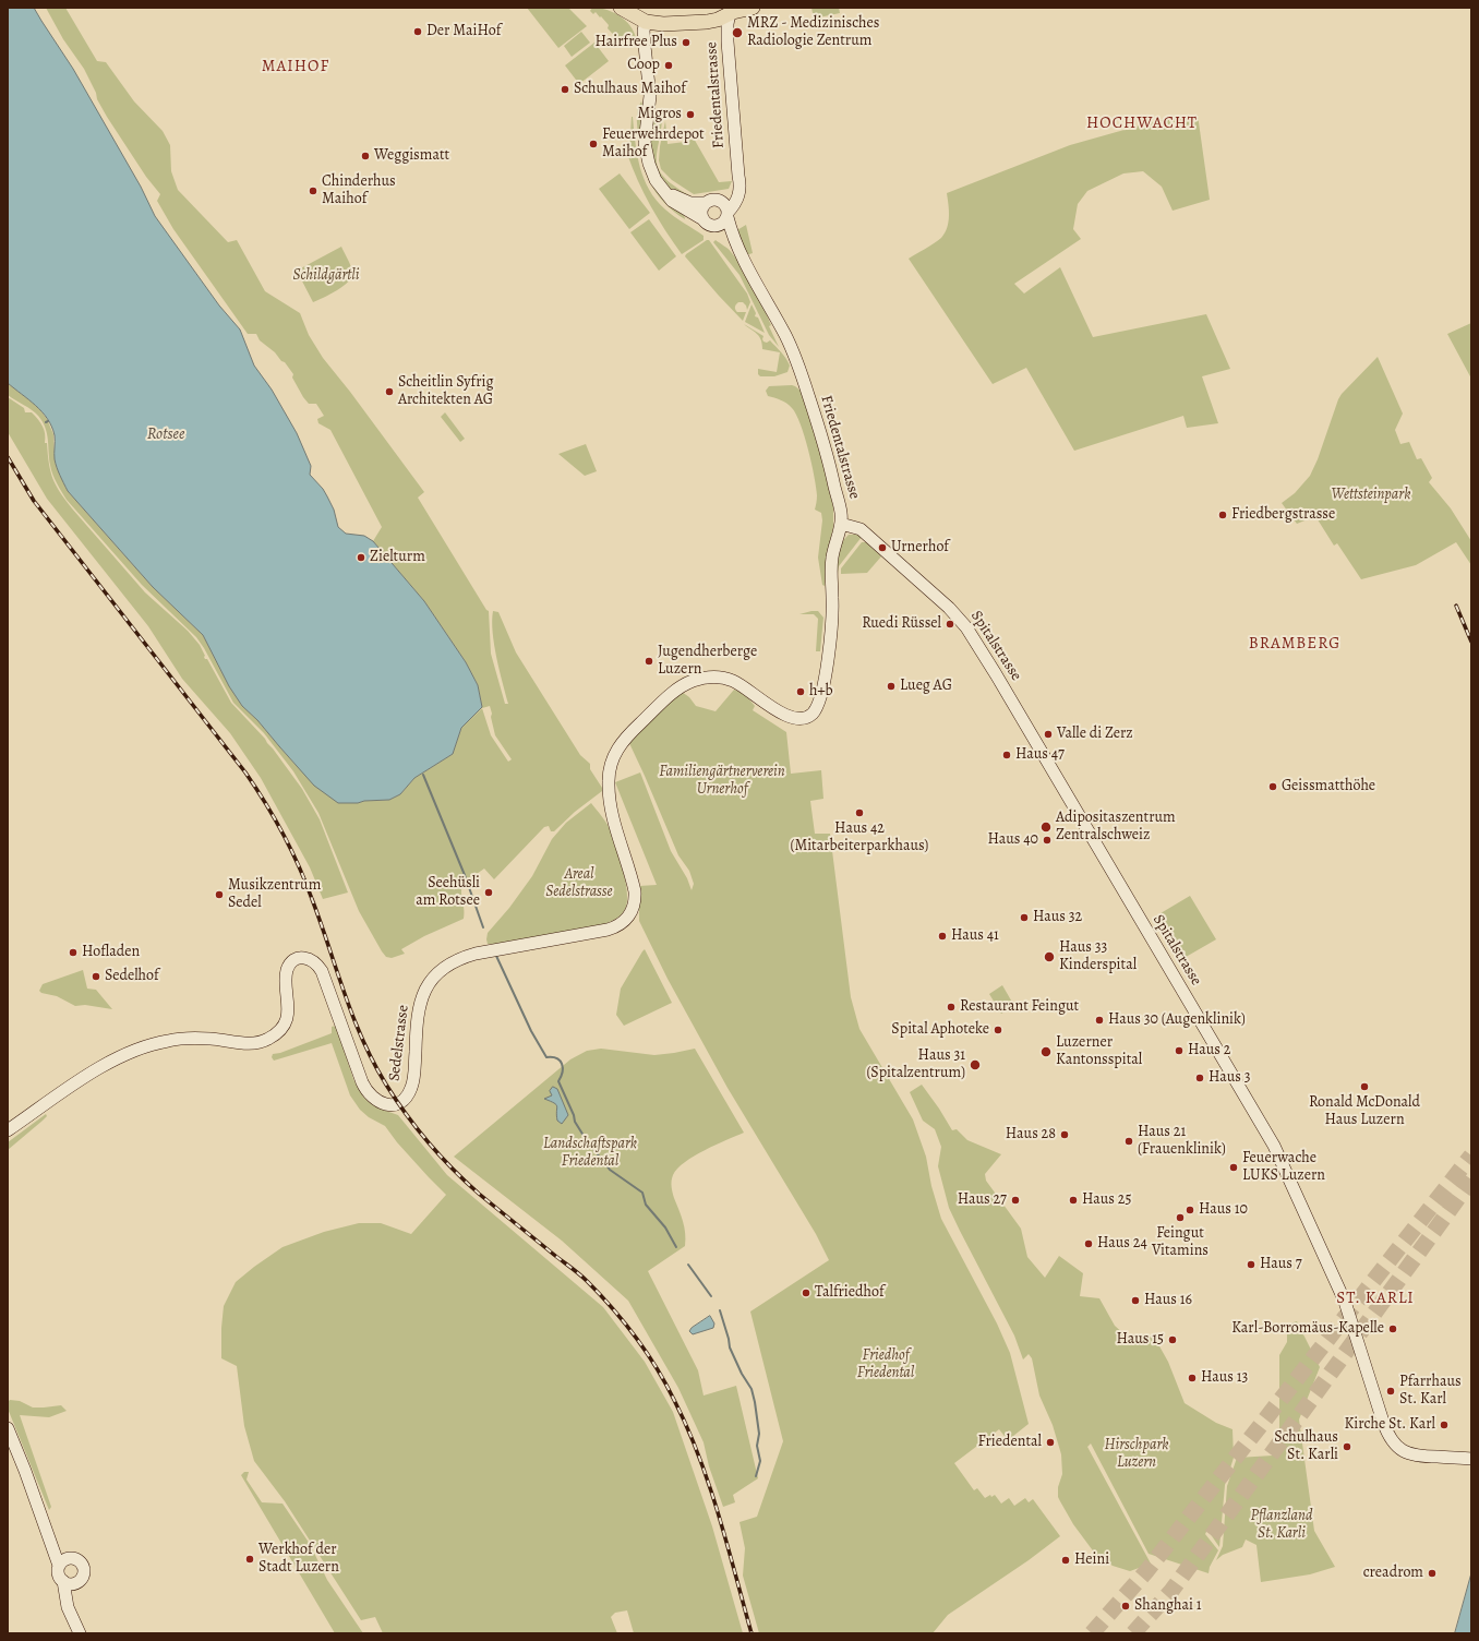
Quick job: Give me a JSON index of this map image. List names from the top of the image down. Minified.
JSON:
{"streets":{"main road":["Friedentalstrasse","Spitalstrasse","Sedelstrasse"]},"crossings":[["Friedentalstrasse","Spitalstrasse"],["Friedentalstrasse","Sedelstrasse"]],"districts":["MAIHOF","HOCHWACHT","BRAMBERG","ST. KARLI"],"water":["Rotsee"],"parks":["Schildgärtli","Wettsteinpark","Familiengärtnerverein Urnerhof","Areal Sedelstrasse","Landschaftspark Friedental","Friedhof Friedental","Hirschpark Luzern","Pflanzland St. Karli"],"places":["Der MaiHof","MRZ - Medizinisches Radiologie Zentrum","Hairfree Plus","Coop","Schulhaus Maihof","Migros","Feuerwehrdepot Maihof","Weggismatt","Chinderhus Maihof","Scheitlin Syfrig Architekten AG","Friedbergstrasse","Urnerhof","Zielturm","Ruedi Rüssel","Jugendherberge Luzern","Lueg AG","h+b","Valle di Zerz","Haus 47","Geissmatthöhe","Haus 42 (Mitarbeiterparkhaus)","Adipositaszentrum Zentralschweiz","Haus 40","Seehüsli am Rotsee","Musikzentrum Sedel","Haus 32","Haus 41","Hofladen","Haus 33 Kinderspital","Sedelhof","Restaurant Feingut","Haus 30 (Augenklinik)","Spital Aphoteke","Haus 2","Luzerner Kantonsspital","Haus 31 (Spitalzentrum)","Haus 3","Ronald McDonald Haus Luzern","Haus 28","Haus 21 (Frauenklinik)","Feuerwache LUKS Luzern","Haus 27","Haus 25","Haus 10","Feingut Vitamins","Haus 24","Haus 7","Talfriedhof","Haus 16","Karl-Borromäus-Kapelle","Haus 15","Haus 13","Pfarrhaus St. Karl","Kirche St. Karl","Friedental","Schulhaus St. Karli","Werkhof der Stadt Luzern","Heini","creadrom","Shanghai 1"]}
